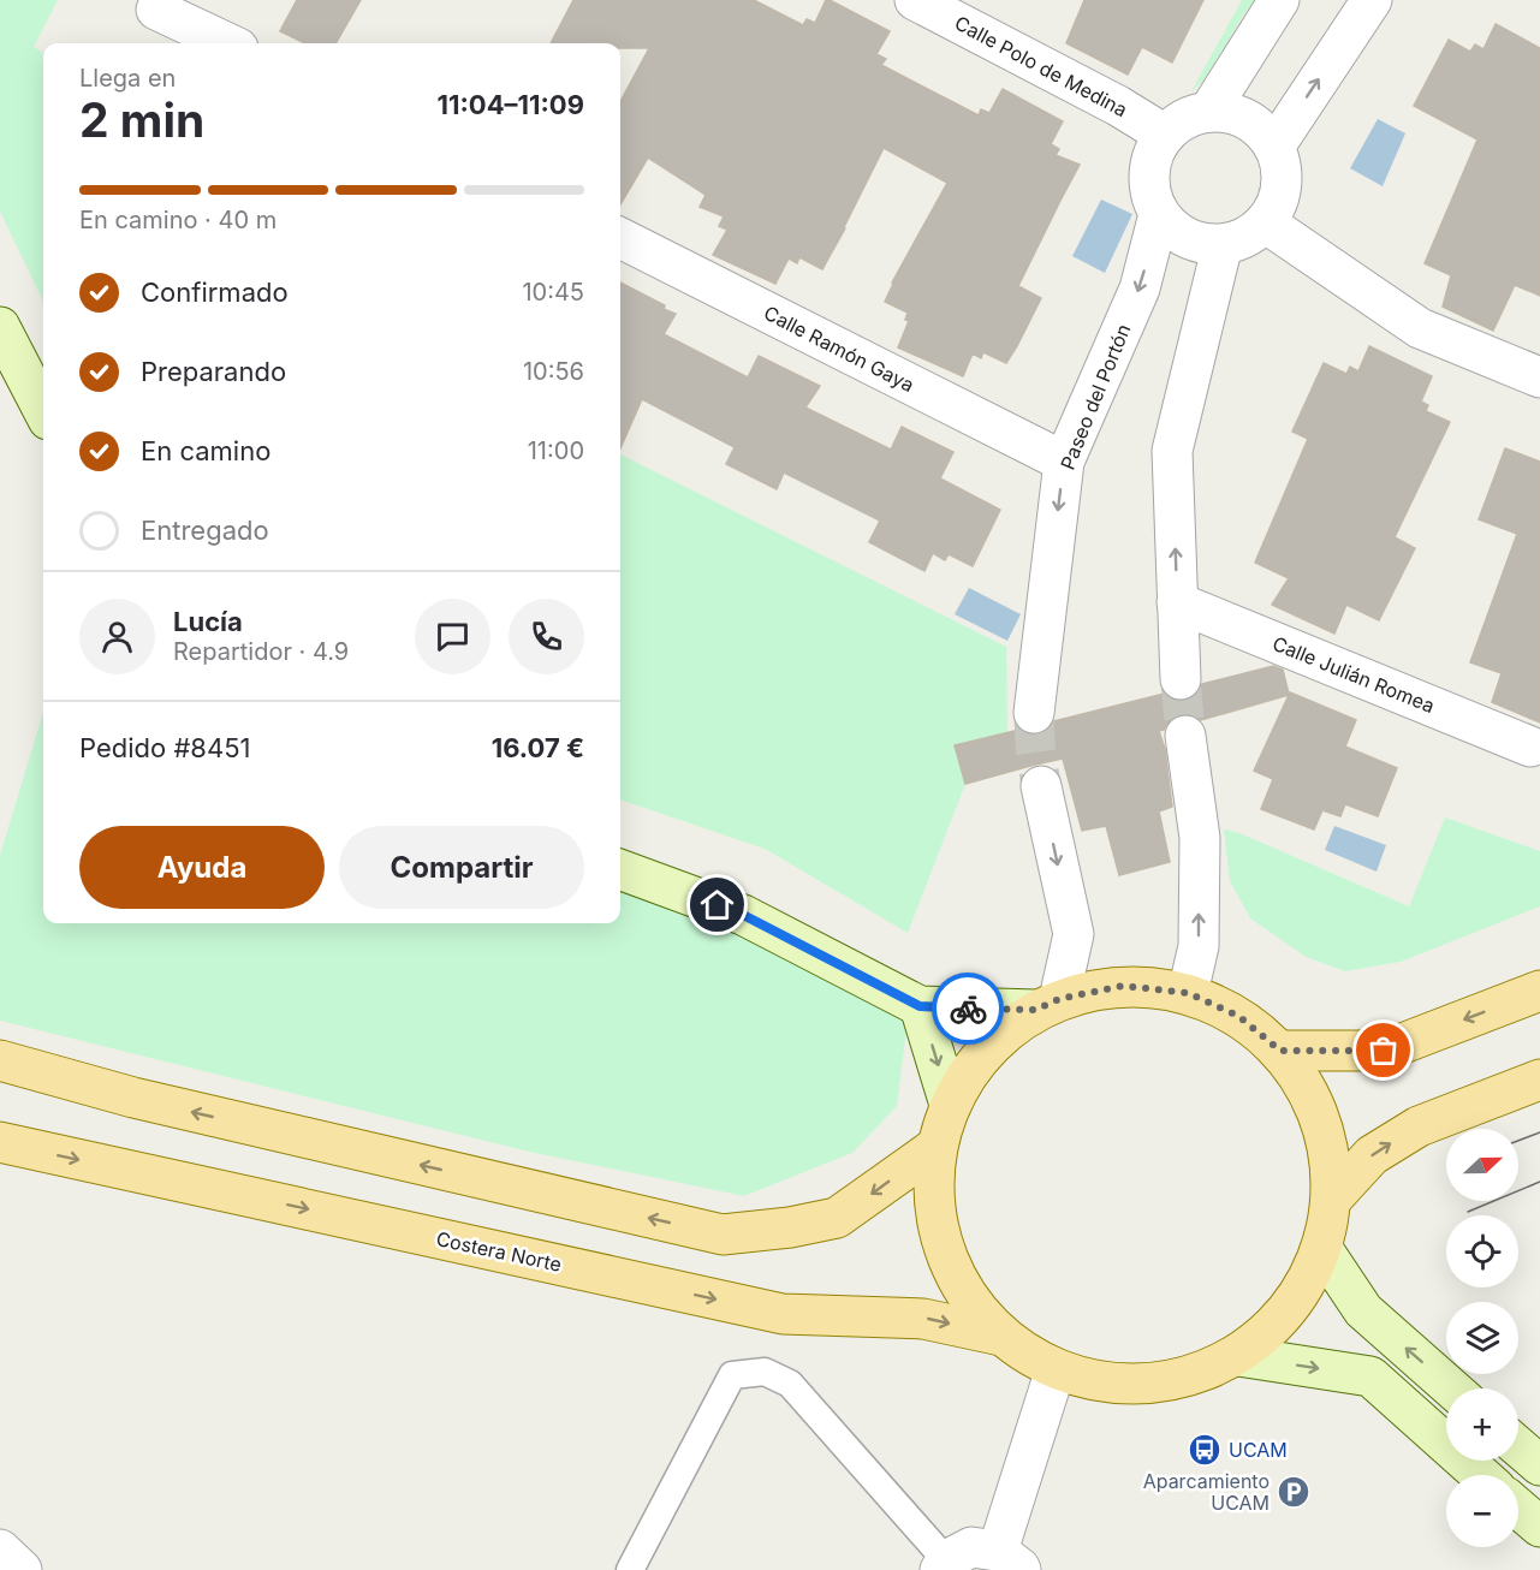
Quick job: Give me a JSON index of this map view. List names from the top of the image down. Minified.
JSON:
{"streets":{"main road":["Costera Norte"],"street":["Calle Polo de Medina","Calle Ramón Gaya","Paseo del Portón","Calle Julián Romea"]},"crossings":[["Calle Polo de Medina","Paseo del Portón"],["Calle Ramón Gaya","Paseo del Portón"]],"places":{"bus stop":["UCAM"],"parking":["Aparcamiento UCAM"]},"north":"right","page":{"heading":["2 min","Llega en","11:04–11:09"],"panel":["Lucía","Repartidor · 4.9","Pedido #8451","16.07 €"],"bar":"En camino · 40 m","list":[["Confirmado","10:45"],["Preparando","10:56"],["En camino","11:00"],"Entregado"],"buttons":["Ayuda","Compartir"],"map_buttons":["+","−"]}}
